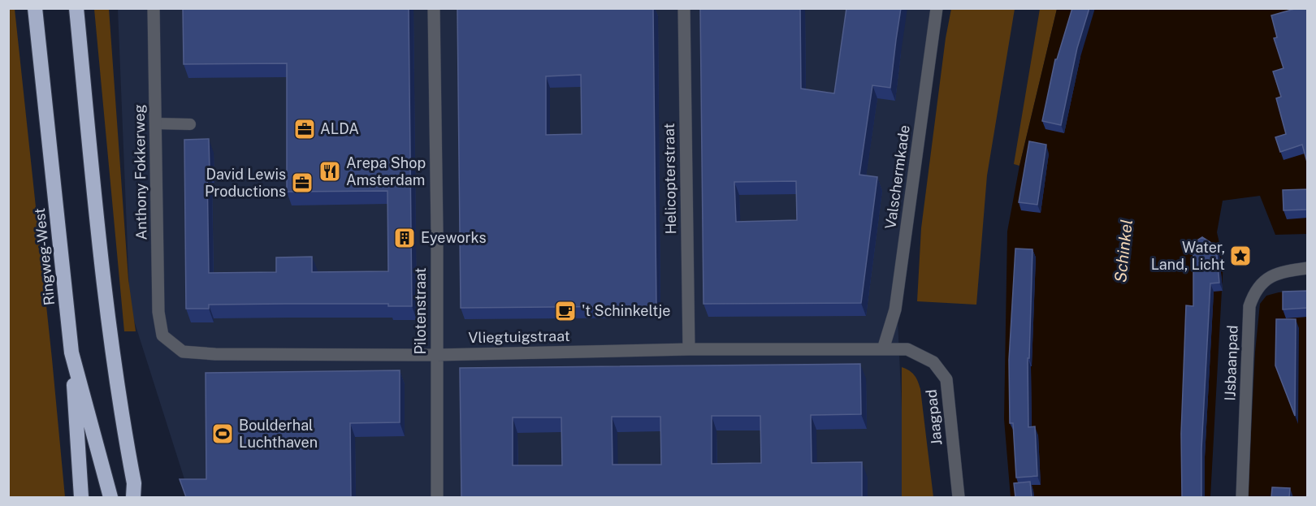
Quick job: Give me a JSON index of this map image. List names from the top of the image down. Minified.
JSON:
{"streets":{"highway":["Ringweg-West"],"street":["Anthony Fokkerweg","Valschermkade","Helicopterstraat","Pilotenstraat","Vliegtuigstraat","IJsbaanpad","Jaagpad"]},"crossings":[["Anthony Fokkerweg","Vliegtuigstraat"],["Valschermkade","Vliegtuigstraat"],["Valschermkade","Jaagpad"],["Helicopterstraat","Vliegtuigstraat"],["Pilotenstraat","Vliegtuigstraat"],["Vliegtuigstraat","Jaagpad"]],"water":["Schinkel"],"places":{"office":["ALDA","David Lewis Productions"],"restaurant":["Arepa Shop Amsterdam"],"building":["Eyeworks"],"place":["Water, Land, Licht"],"cafe":["'t Schinkeltje"],"sports":["Boulderhal Luchthaven"]}}
